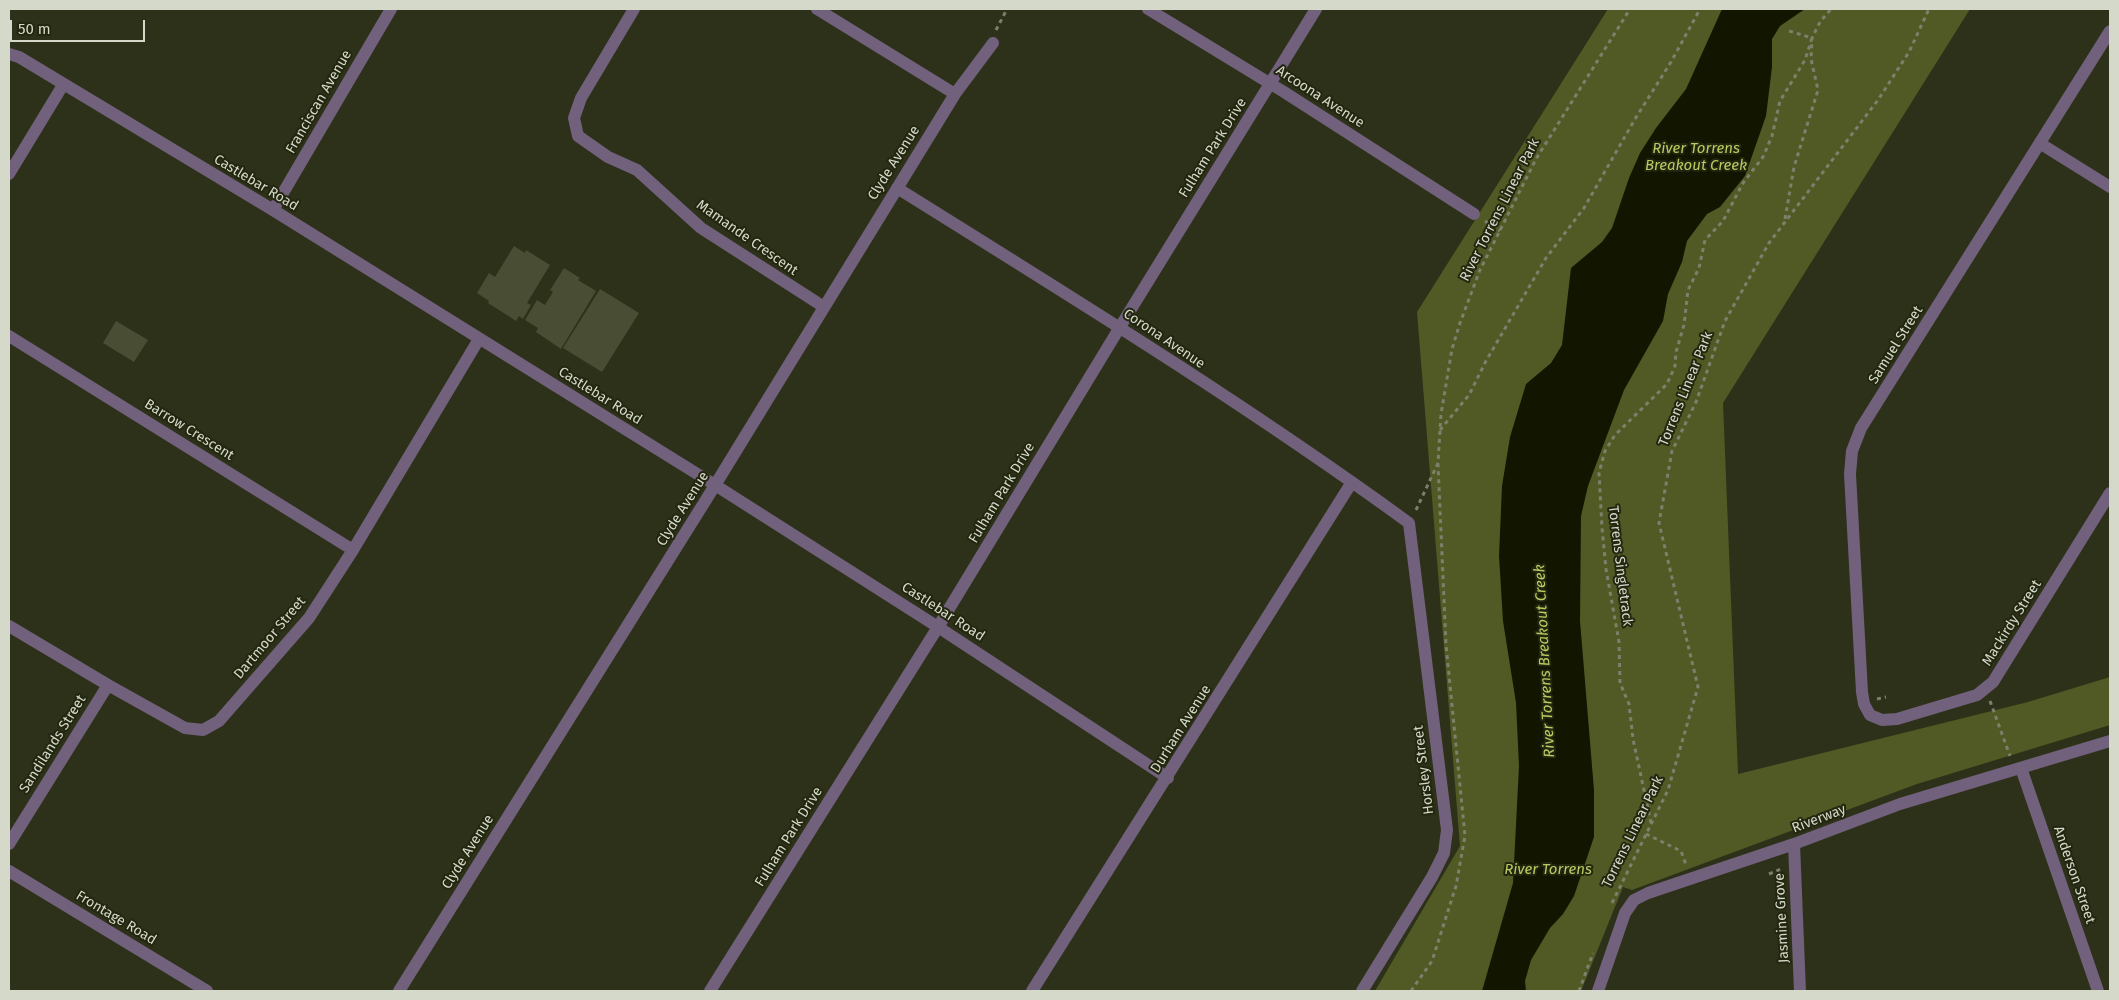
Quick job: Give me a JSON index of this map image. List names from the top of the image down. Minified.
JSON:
{"streets":{"street":["Arcoona Avenue","Franciscan Avenue","Fulham Park Drive","Clyde Avenue","Castlebar Road","Mamande Crescent","Corona Avenue","Samuel Street","Barrow Crescent","Mackirdy Street","Dartmoor Street","Durham Avenue","Sandilands Street","Horsley Street","Riverway","Anderson Street","Frontage Road","Jasmine Grove"],"path":["River Torrens Linear Park","Torrens Linear Park","Torrens Singletrack"]},"crossings":[["Arcoona Avenue","Fulham Park Drive"],["Franciscan Avenue","Castlebar Road"],["Fulham Park Drive","Castlebar Road"],["Fulham Park Drive","Corona Avenue"],["Clyde Avenue","Castlebar Road"],["Clyde Avenue","Mamande Crescent"],["Clyde Avenue","Corona Avenue"],["Castlebar Road","Dartmoor Street"],["Castlebar Road","Durham Avenue"],["River Torrens Linear Park","Corona Avenue"],["River Torrens Linear Park","Horsley Street"],["Corona Avenue","Durham Avenue"],["Corona Avenue","Horsley Street"],["Samuel Street","Mackirdy Street"],["Torrens Linear Park","Torrens Singletrack"],["Barrow Crescent","Dartmoor Street"],["Dartmoor Street","Sandilands Street"],["Riverway","Anderson Street"],["Riverway","Jasmine Grove"]],"water":["River Torrens Breakout Creek","River Torrens"],"scale_bar":"50 m"}
